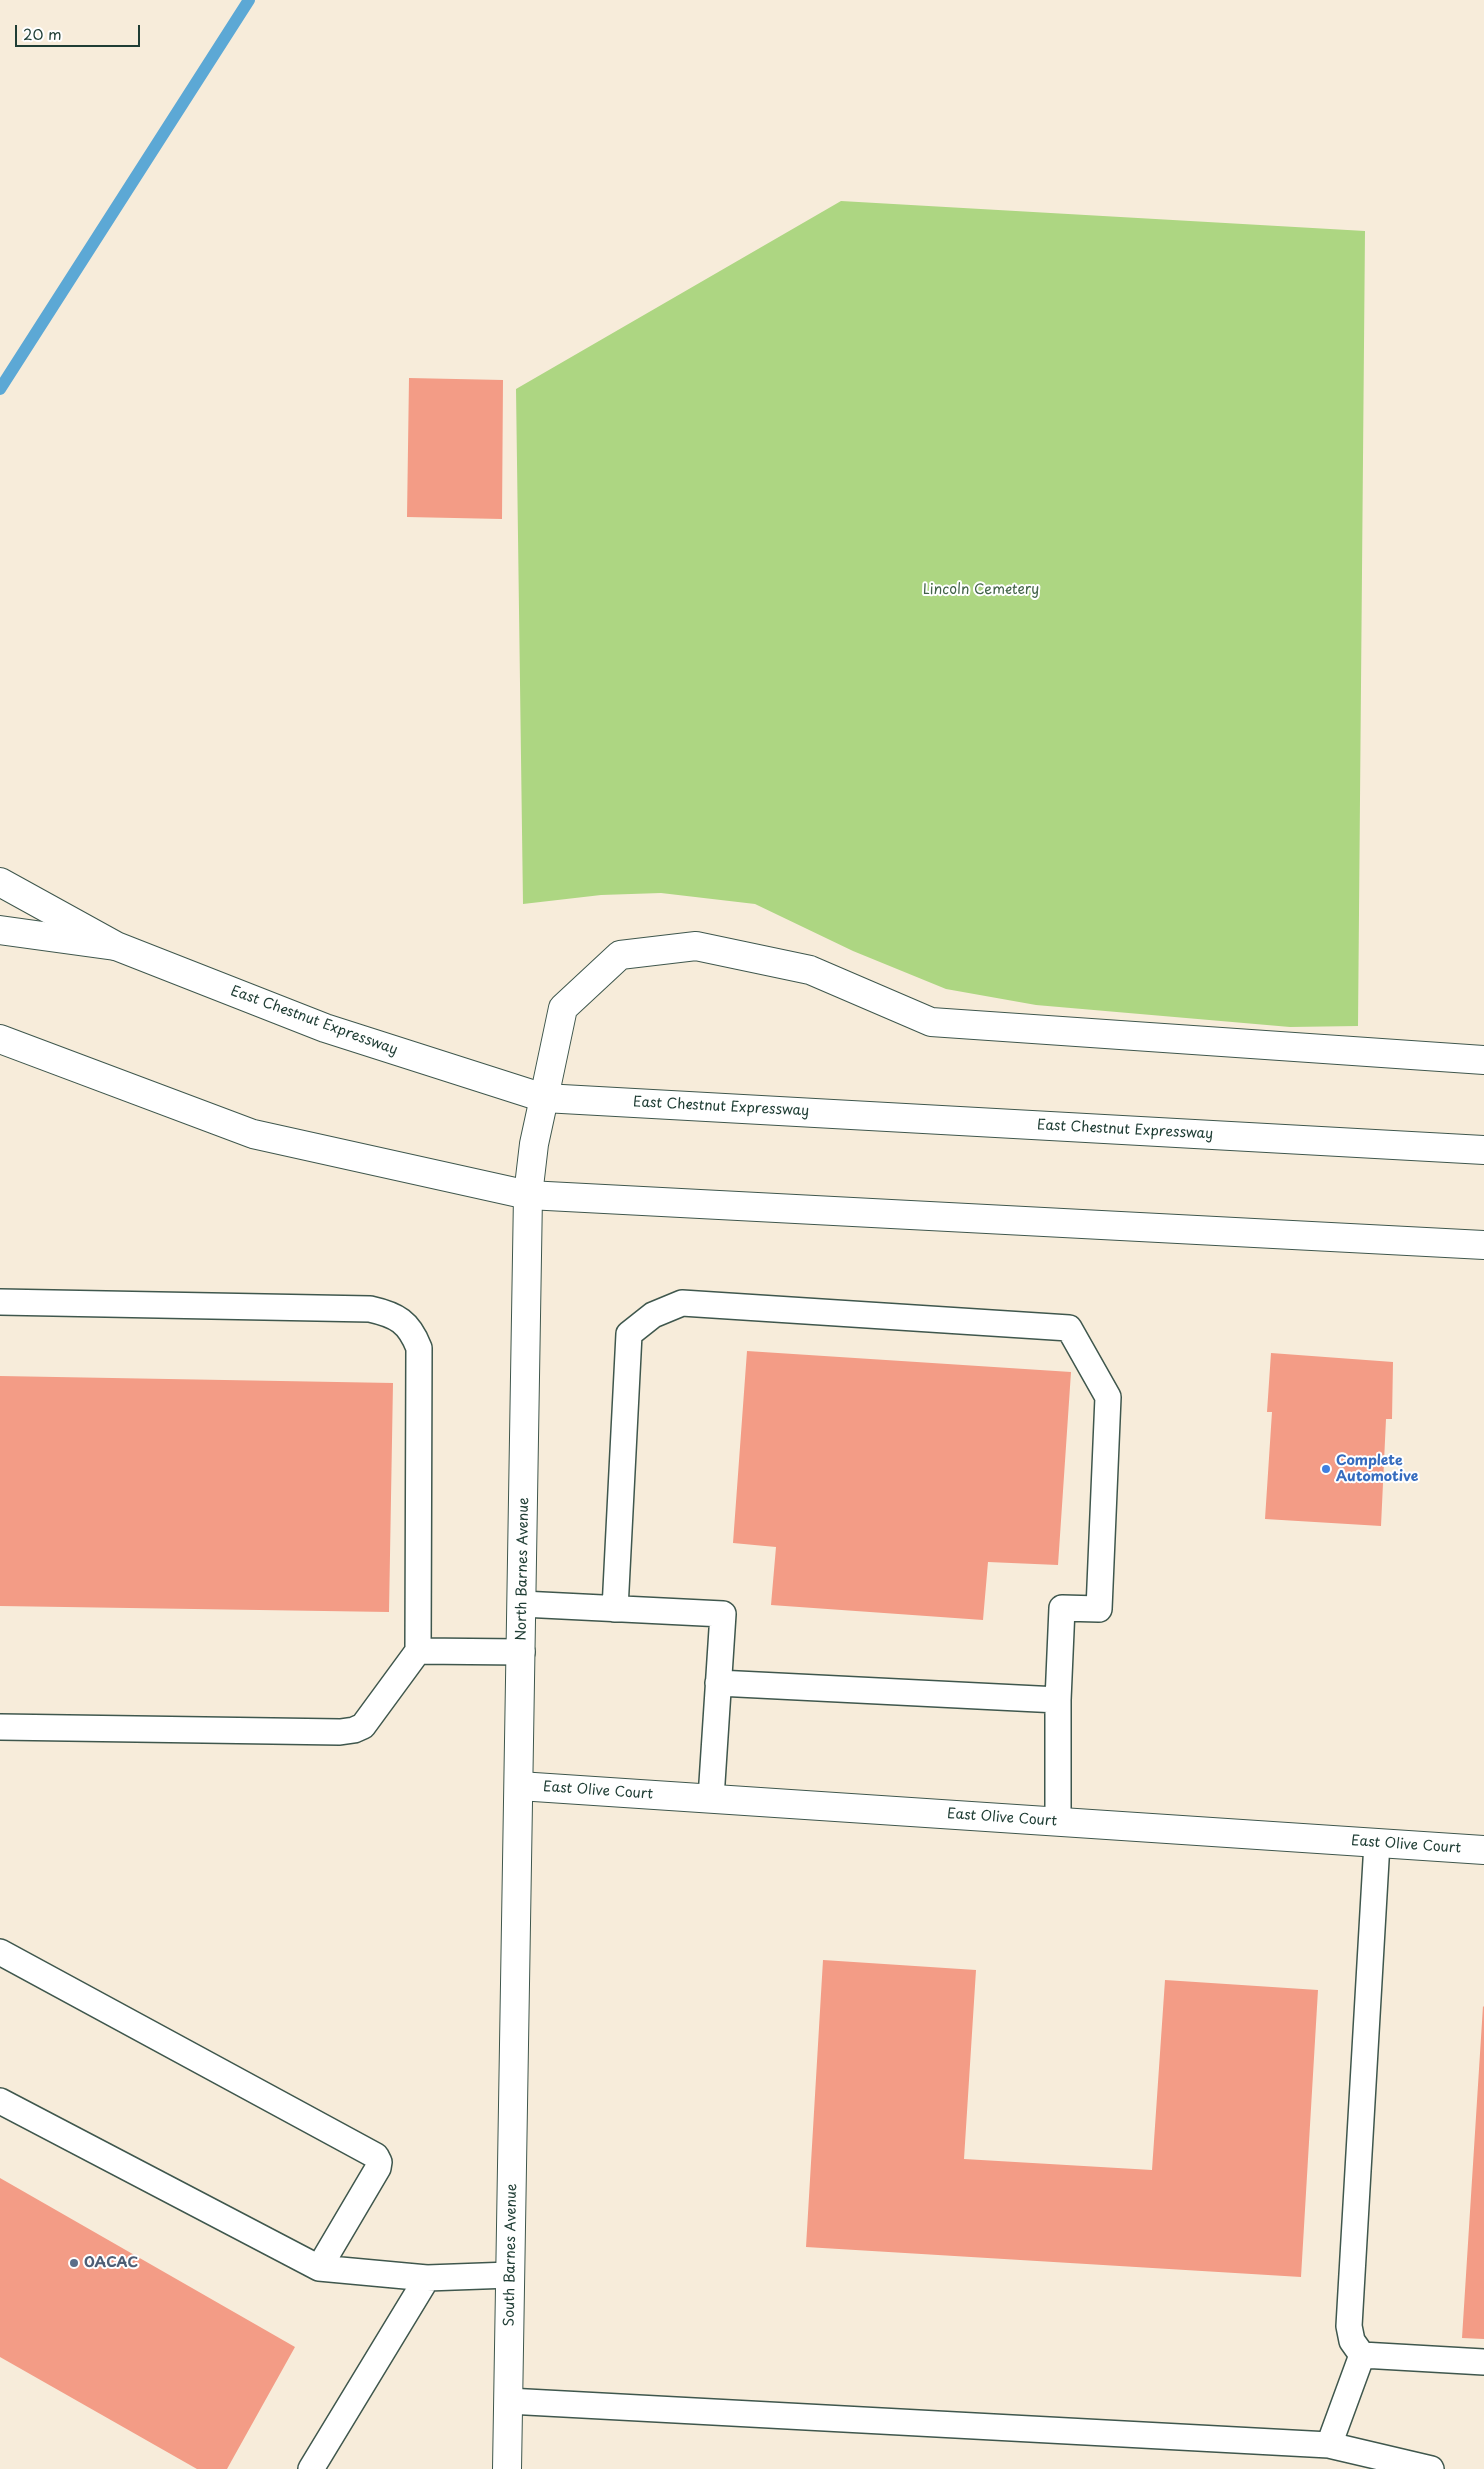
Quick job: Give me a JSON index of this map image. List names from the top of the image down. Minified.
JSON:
{"streets":{"street":["East Chestnut Expressway","North Barnes Avenue","East Olive Court","South Barnes Avenue"]},"crossings":[["East Chestnut Expressway","North Barnes Avenue"],["North Barnes Avenue","East Olive Court"],["North Barnes Avenue","South Barnes Avenue"]],"parks":["Lincoln Cemetery"],"places":["Complete Automotive","OACAC"],"scale_bar":"20 m"}
